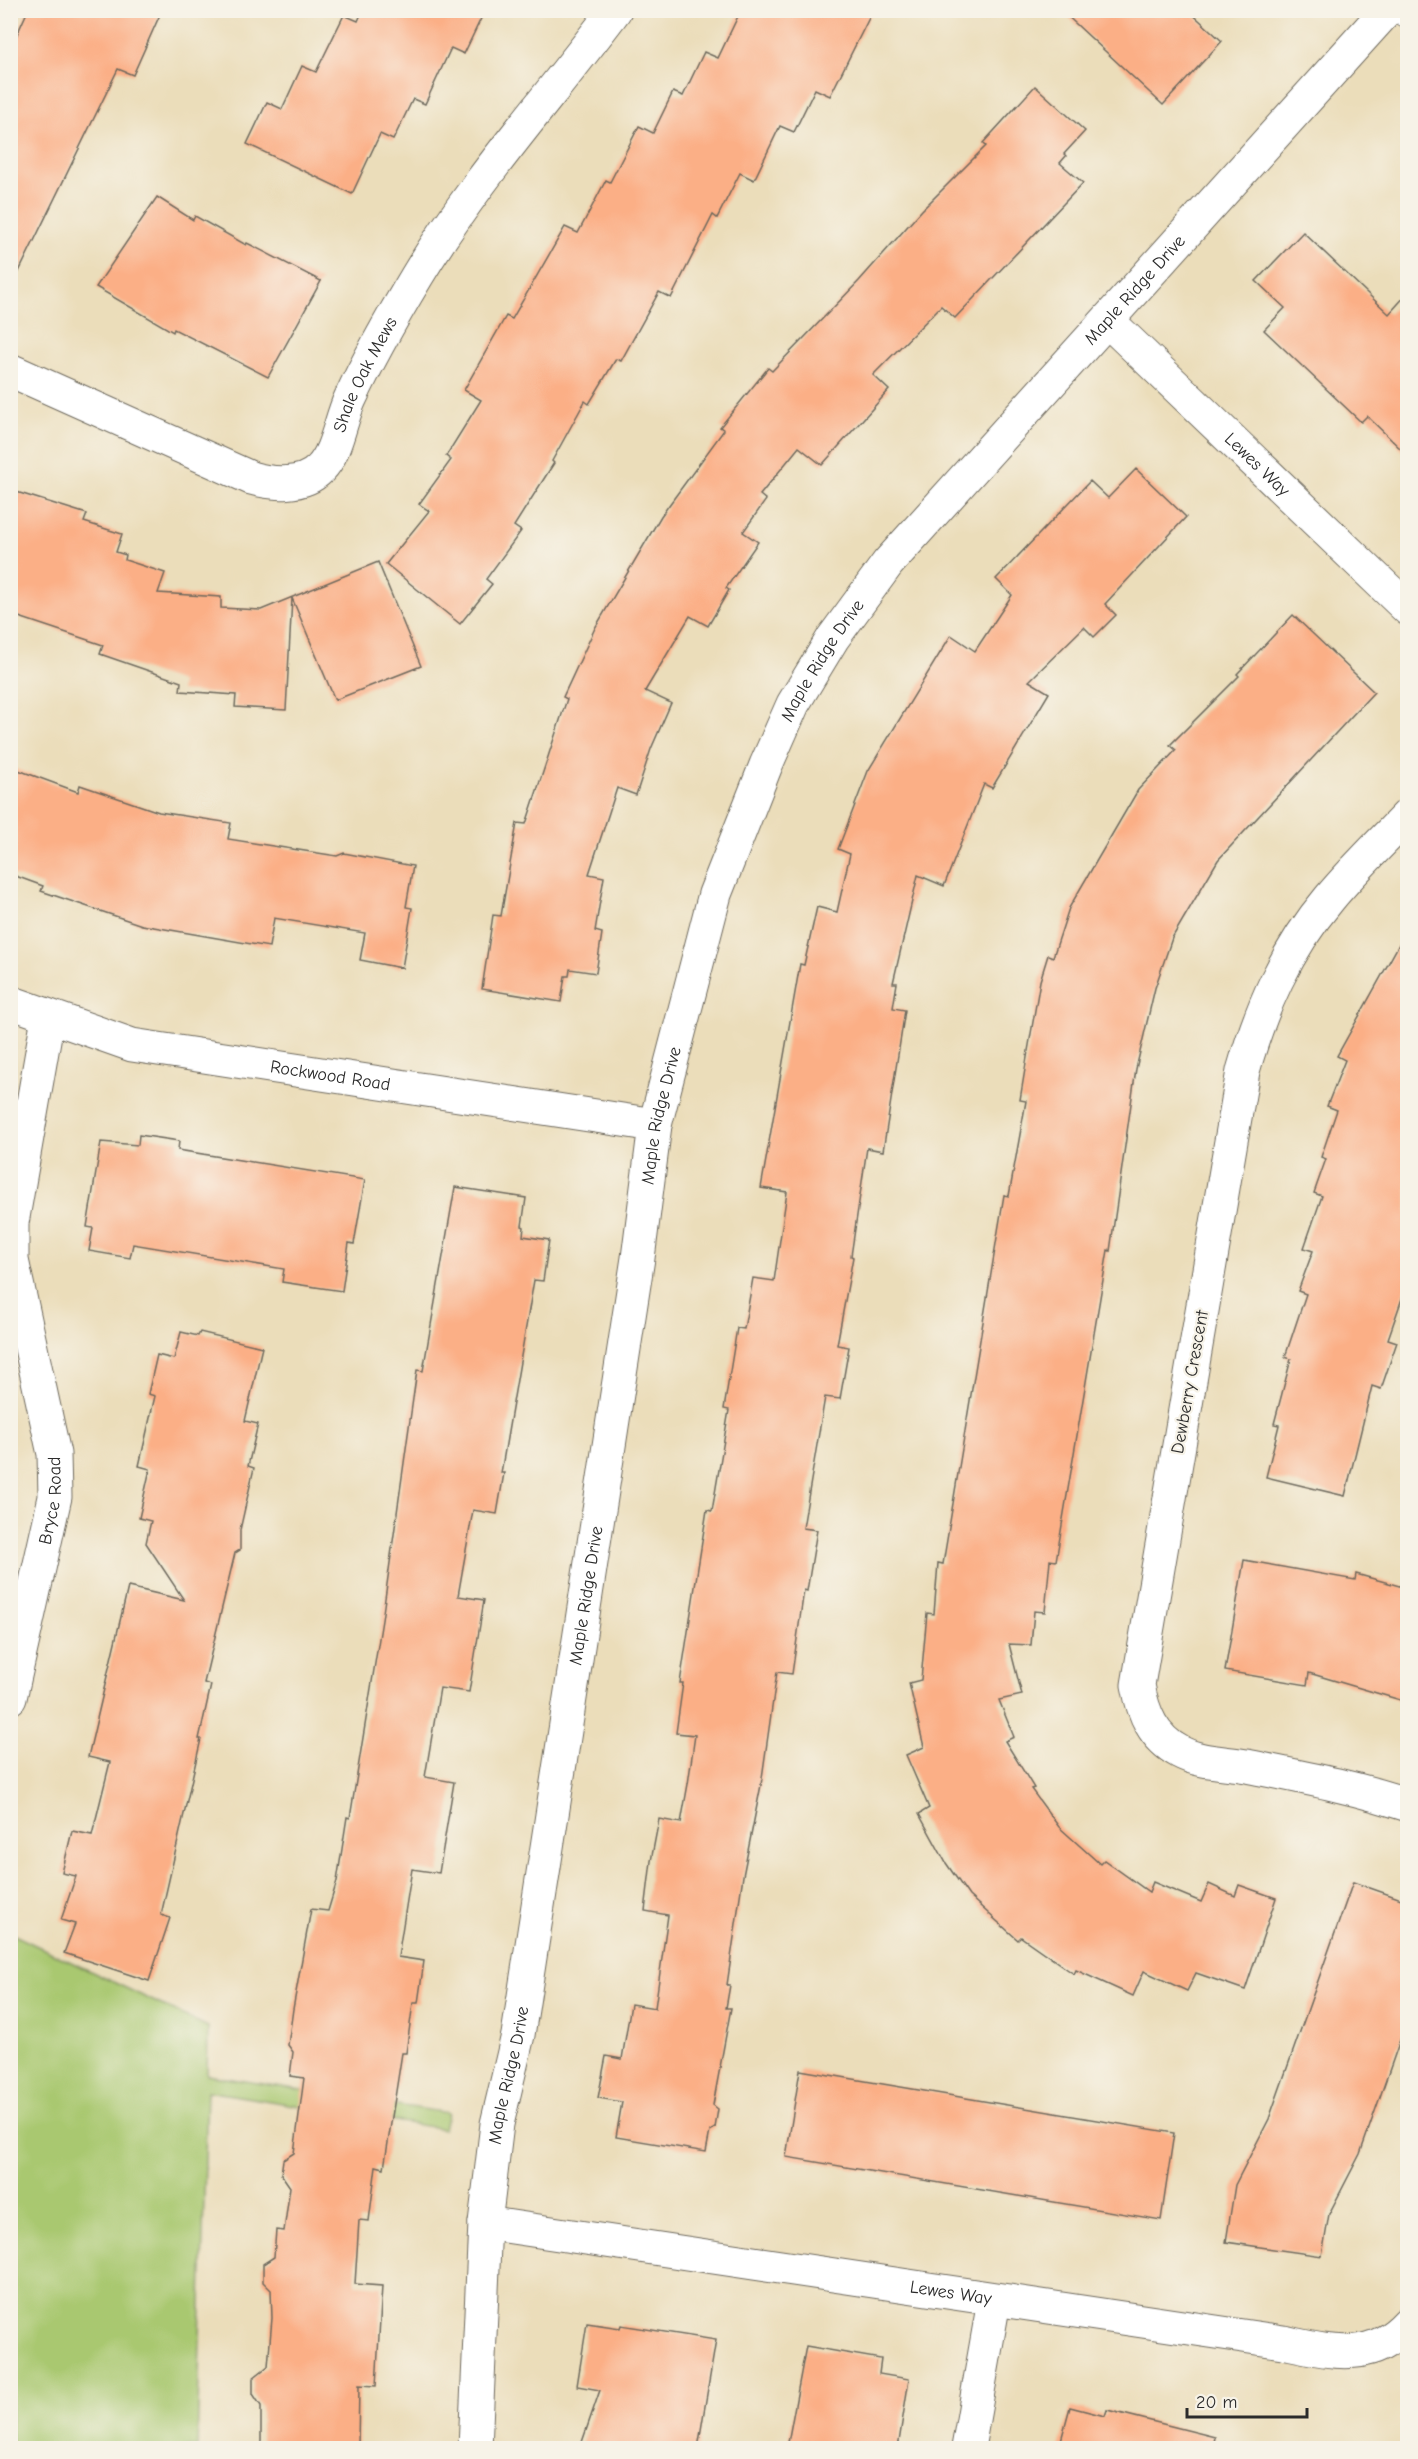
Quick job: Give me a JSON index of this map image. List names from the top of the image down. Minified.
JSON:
{"streets":{"street":["Maple Ridge Drive","Shale Oak Mews","Lewes Way","Rockwood Road","Dewberry Crescent","Bryce Road"]},"crossings":[["Maple Ridge Drive","Lewes Way"],["Maple Ridge Drive","Rockwood Road"],["Rockwood Road","Bryce Road"]],"scale_bar":"20 m"}
